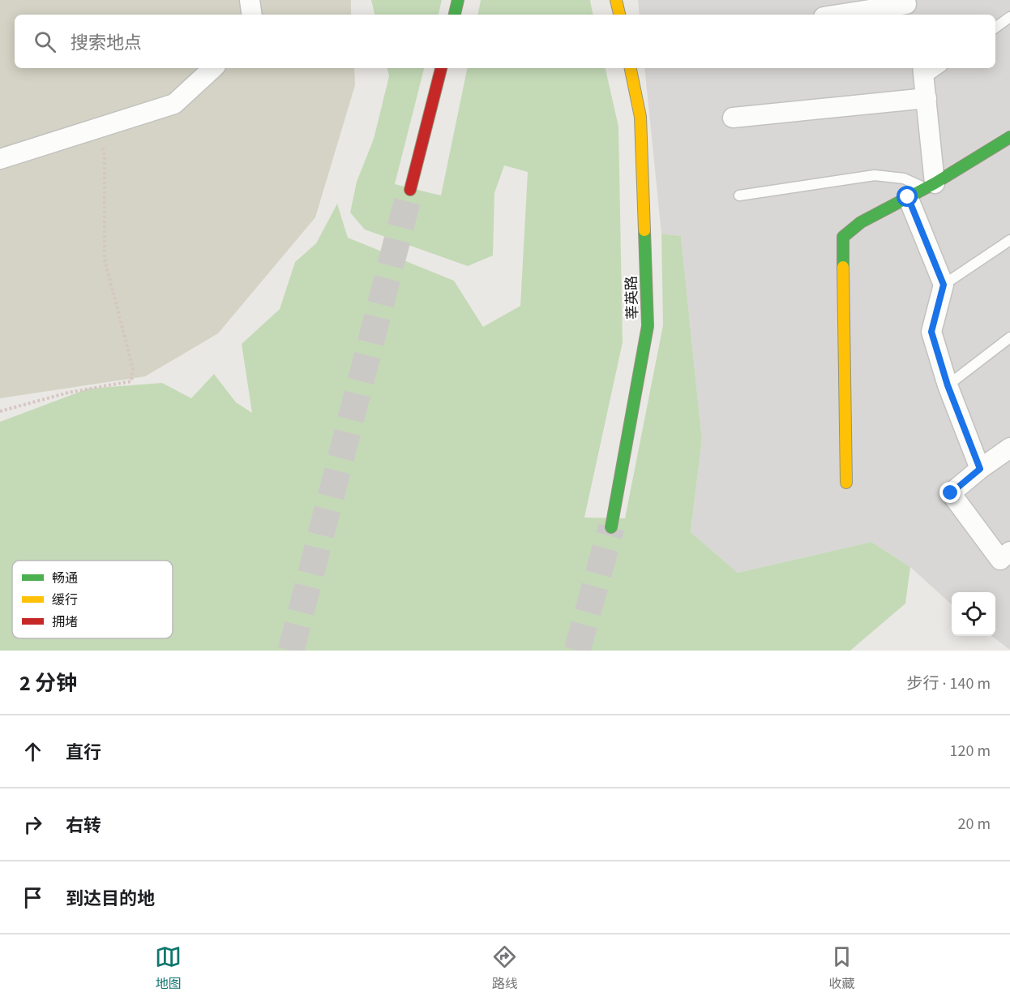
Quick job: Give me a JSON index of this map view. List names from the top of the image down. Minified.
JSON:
{"streets":{"main road":["莘英路"]},"legend":["畅通","缓行","拥堵"],"page":{"search":"搜索地点","heading":["2 分钟","步行 · 140 m"],"list":[["直行","120 m"],["右转","20 m"],"到达目的地"],"nav":["地图","路线","收藏"]}}
